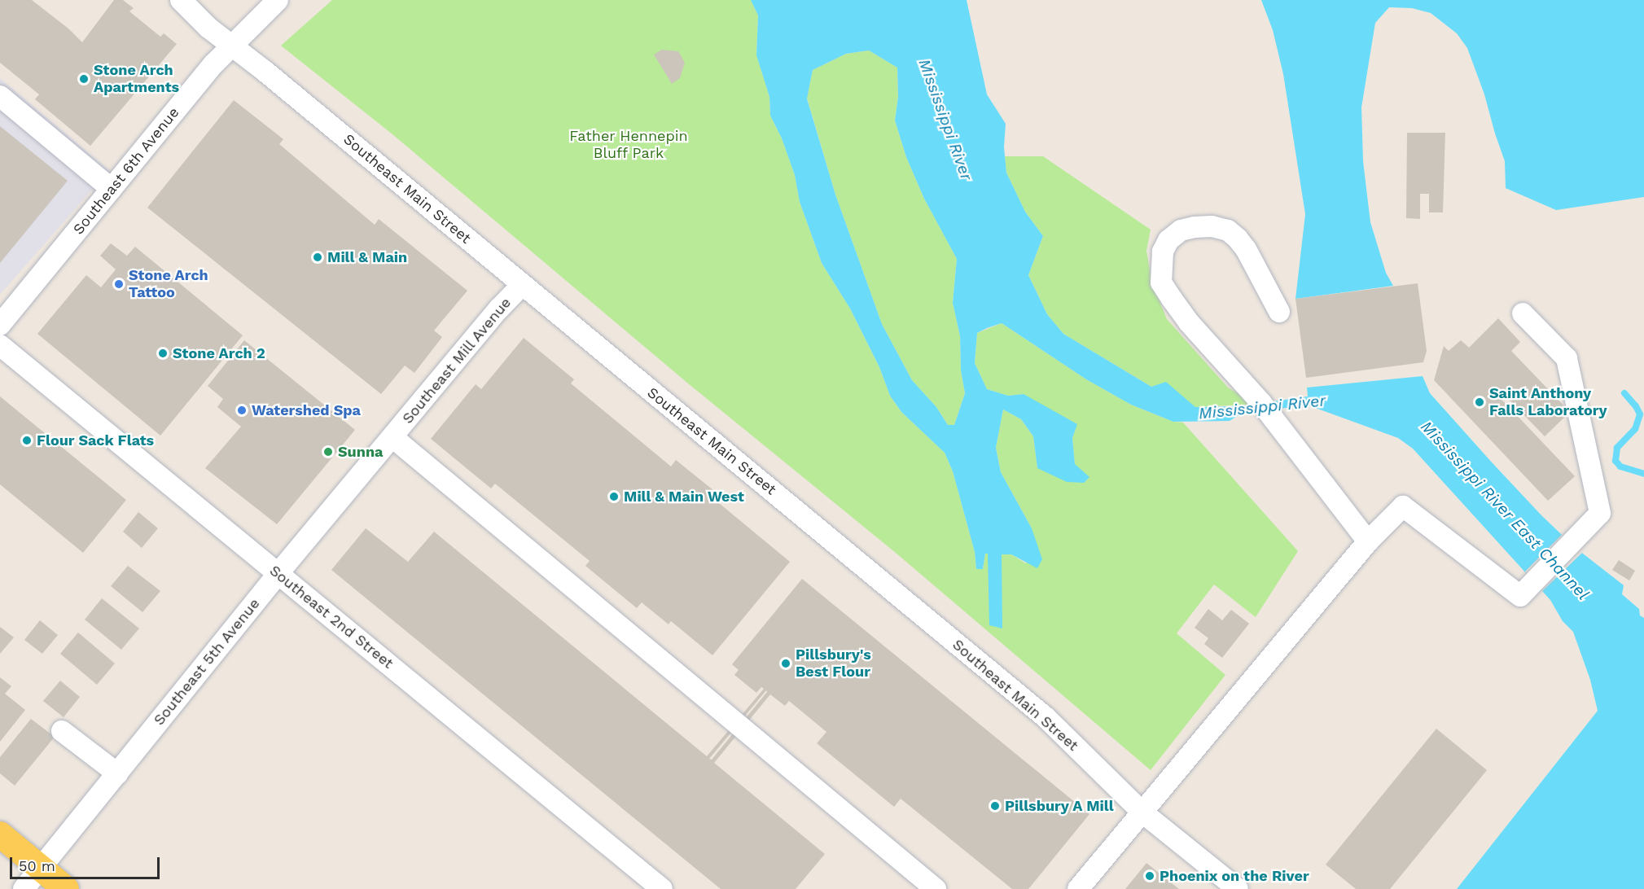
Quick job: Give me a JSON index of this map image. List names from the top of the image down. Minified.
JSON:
{"streets":{"street":["Southeast 6th Avenue","Southeast Main Street","Southeast Mill Avenue","Southeast 2nd Street","Southeast 5th Avenue"]},"crossings":[["Southeast 6th Avenue","Southeast Main Street"],["Southeast Main Street","Southeast Mill Avenue"],["Southeast Mill Avenue","Southeast 5th Avenue"],["Southeast 2nd Street","Southeast 5th Avenue"]],"water":["Mississippi River","Mississippi River East Channel"],"parks":["Father Hennepin Bluff Park"],"places":["Stone Arch Apartments","Mill & Main","Stone Arch Tattoo","Stone Arch 2","Saint Anthony Falls Laboratory","Watershed Spa","Flour Sack Flats","Sunna","Mill & Main West","Pillsbury's Best Flour","Pillsbury A Mill","Phoenix on the River"],"scale_bar":"50 m"}
